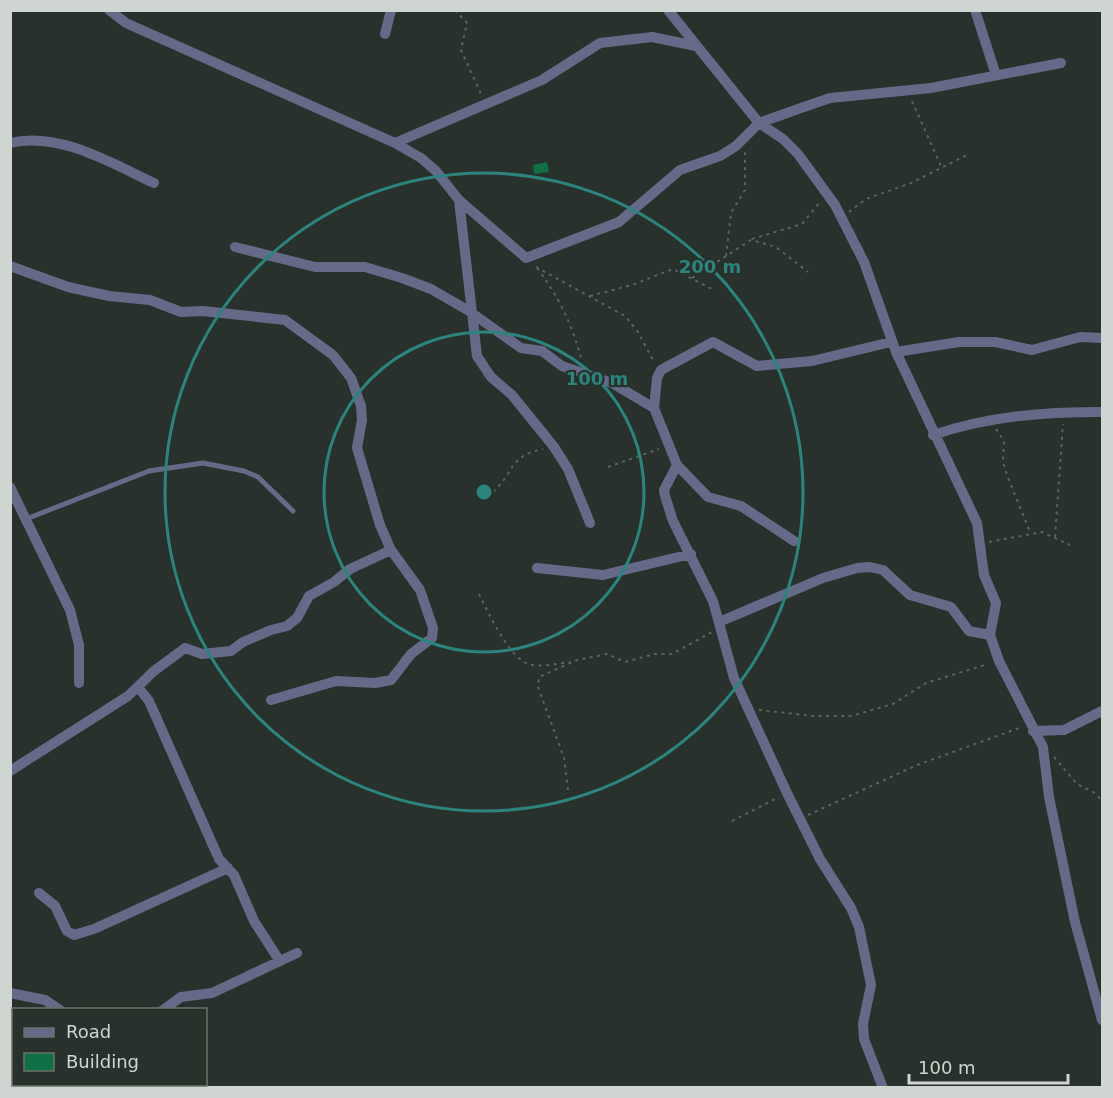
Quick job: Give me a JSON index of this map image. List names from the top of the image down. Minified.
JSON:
{"legend":["Road","Building"],"scale_bar":"100 m","rings":["200 m","100 m"]}
